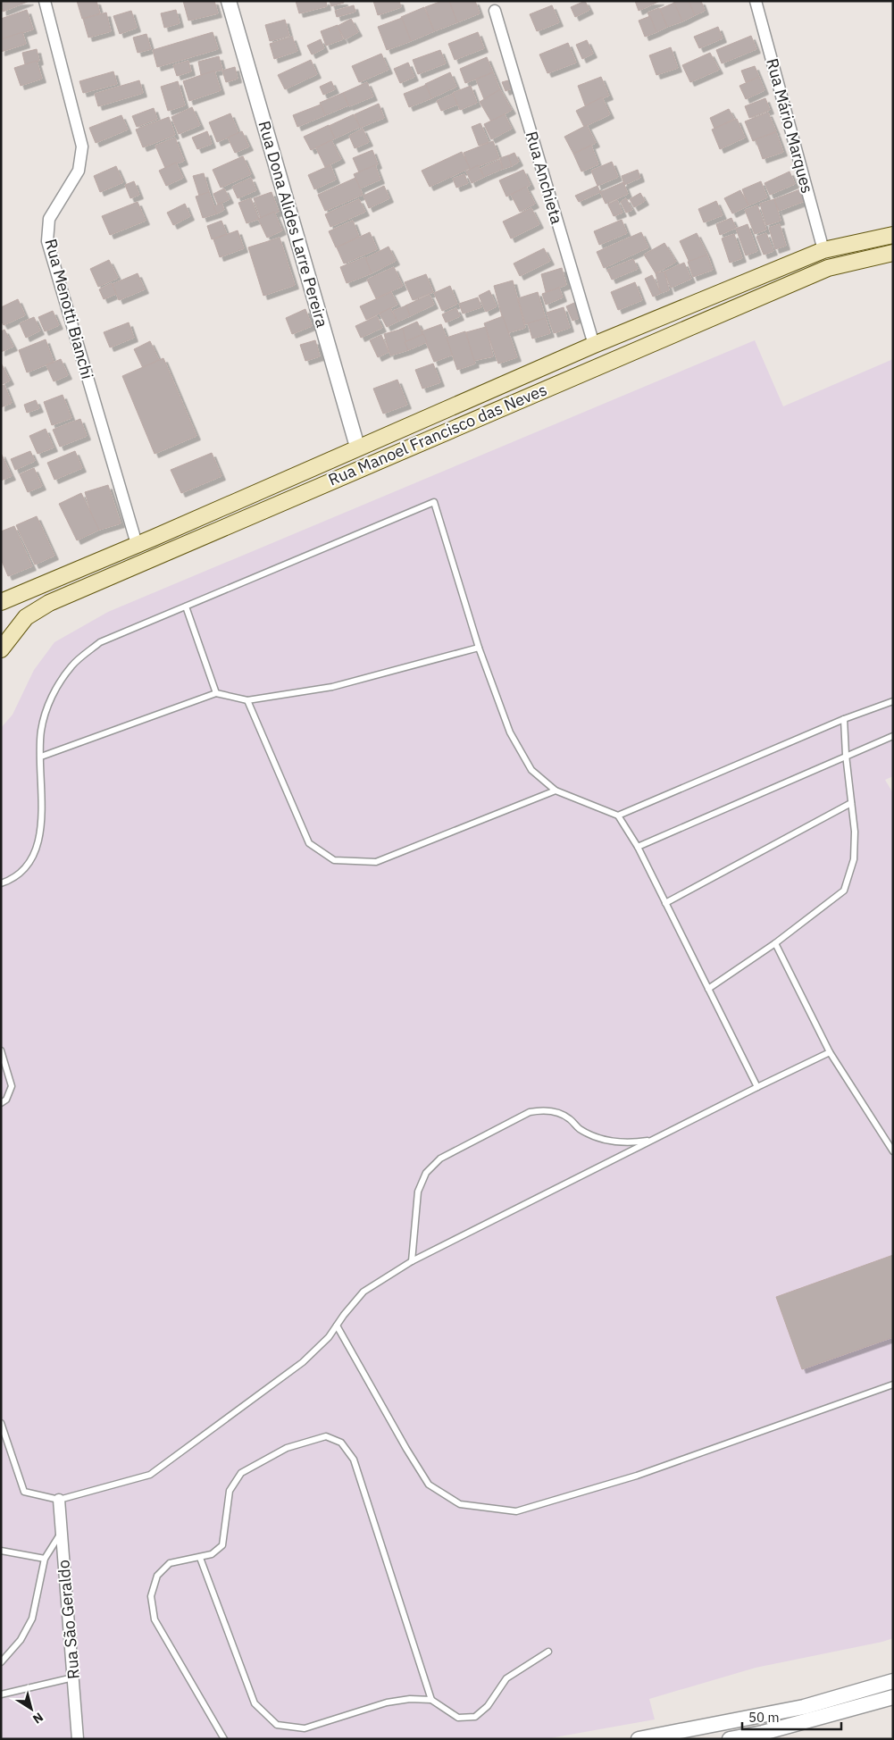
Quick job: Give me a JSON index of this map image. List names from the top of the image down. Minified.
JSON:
{"streets":{"main road":["Rua Manoel Francisco das Neves"],"street":["Rua Mário Marques","Rua Anchieta","Rua Dona Alides Larre Pereira","Rua Menotti Bianchi","Rua São Geraldo"]},"crossings":[["Rua Mário Marques","Rua Manoel Francisco das Neves"],["Rua Anchieta","Rua Manoel Francisco das Neves"],["Rua Dona Alides Larre Pereira","Rua Manoel Francisco das Neves"],["Rua Menotti Bianchi","Rua Manoel Francisco das Neves"]],"scale_bar":"50 m","north":"bottom right"}
